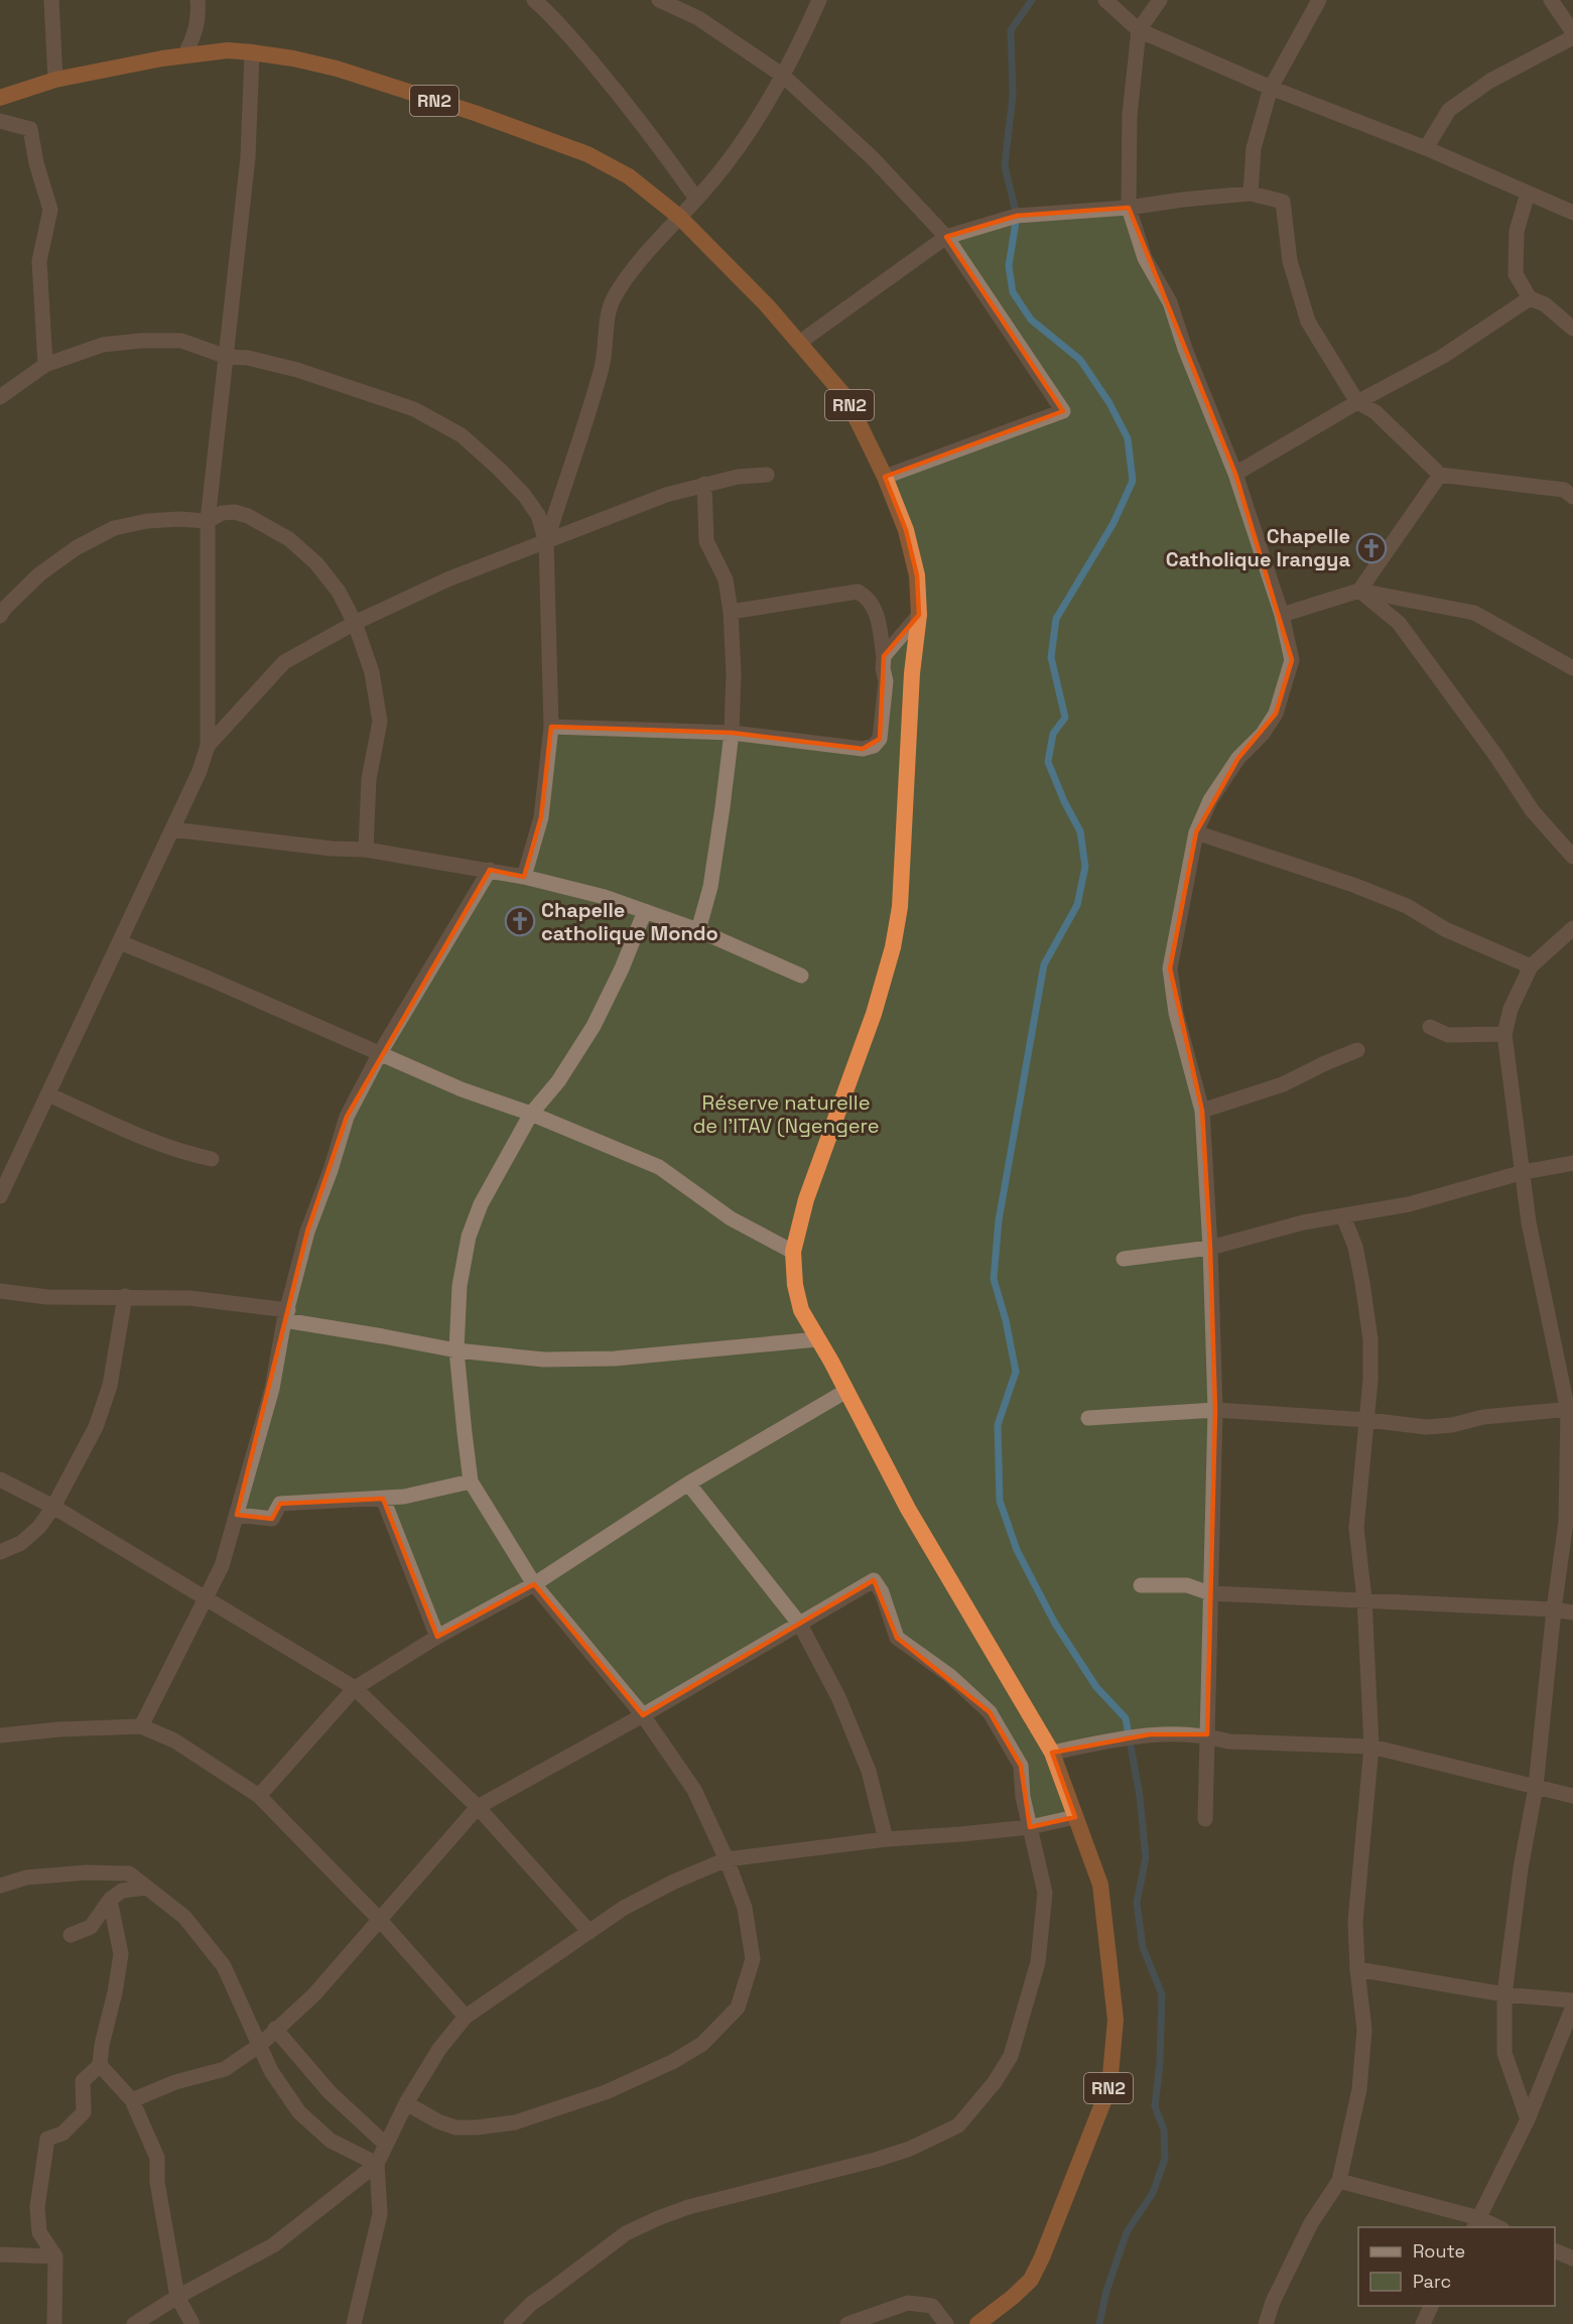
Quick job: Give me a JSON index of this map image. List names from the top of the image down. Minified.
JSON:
{"streets":{"highway":["RN2"]},"parks":["Réserve naturelle de l'ITAV (Ngengere"],"places":{"church":["Chapelle Catholique Irangya","Chapelle catholique Mondo"]},"legend":["Route","Parc"]}
